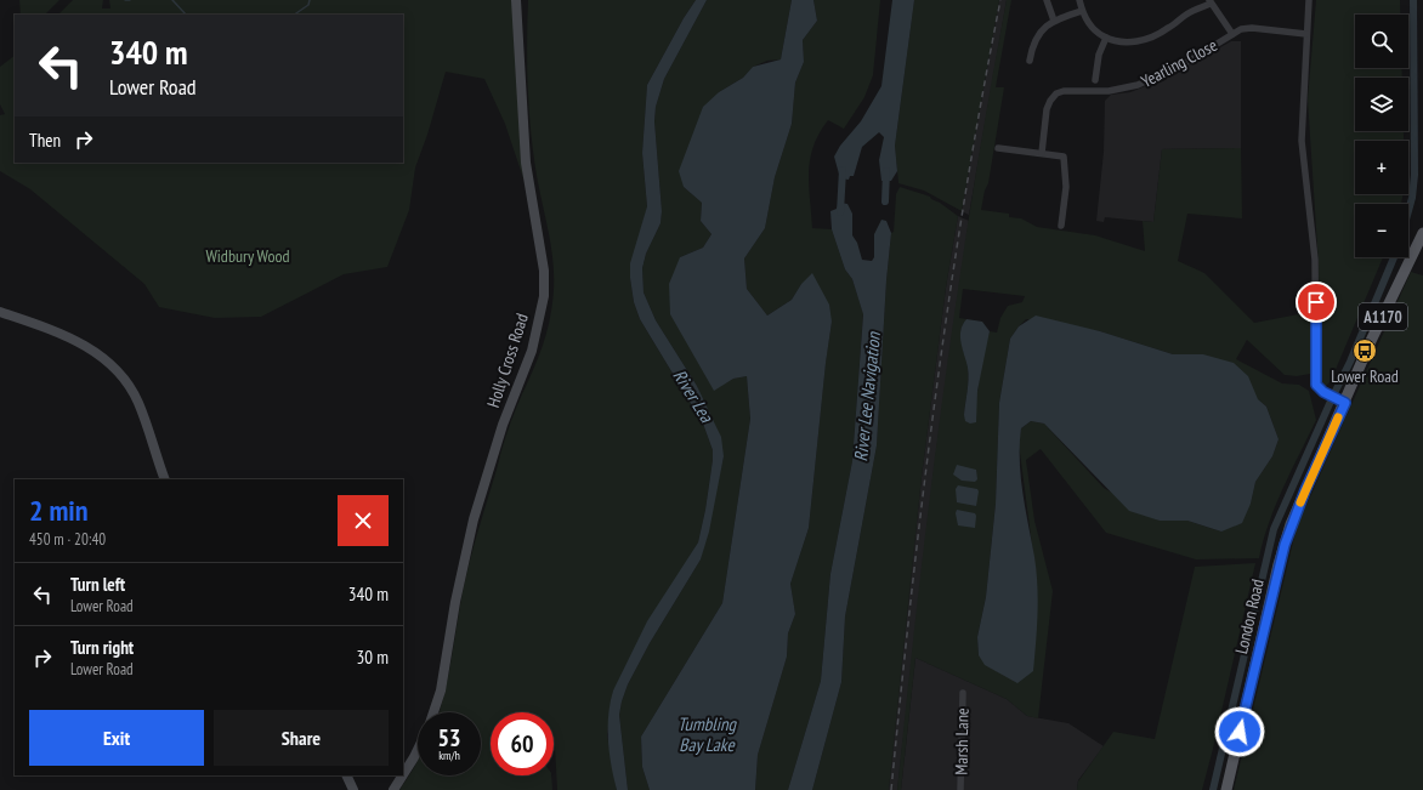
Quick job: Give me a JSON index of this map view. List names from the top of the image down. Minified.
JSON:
{"streets":{"main road":["A1170","London Road"],"street":["Yearling Close","Holly Cross Road","Marsh Lane"]},"crossings":[["A1170","London Road"]],"water":["River Lea","River Lee Navigation","Tumbling Bay Lake"],"parks":["Widbury Wood"],"places":{"bus stop":["Lower Road"]},"page":{"map_buttons":["+","−"],"turn":["340 m","Lower Road"],"then":"Then","heading":["2 min","450 m · 20:40"],"list":[{"name":"Turn left","note":"Lower Road","value":"340 m"},{"name":"Turn right","note":"Lower Road","value":"30 m"}],"buttons":["Exit","Share"],"speed":"53 km/h","limit":"60"}}
